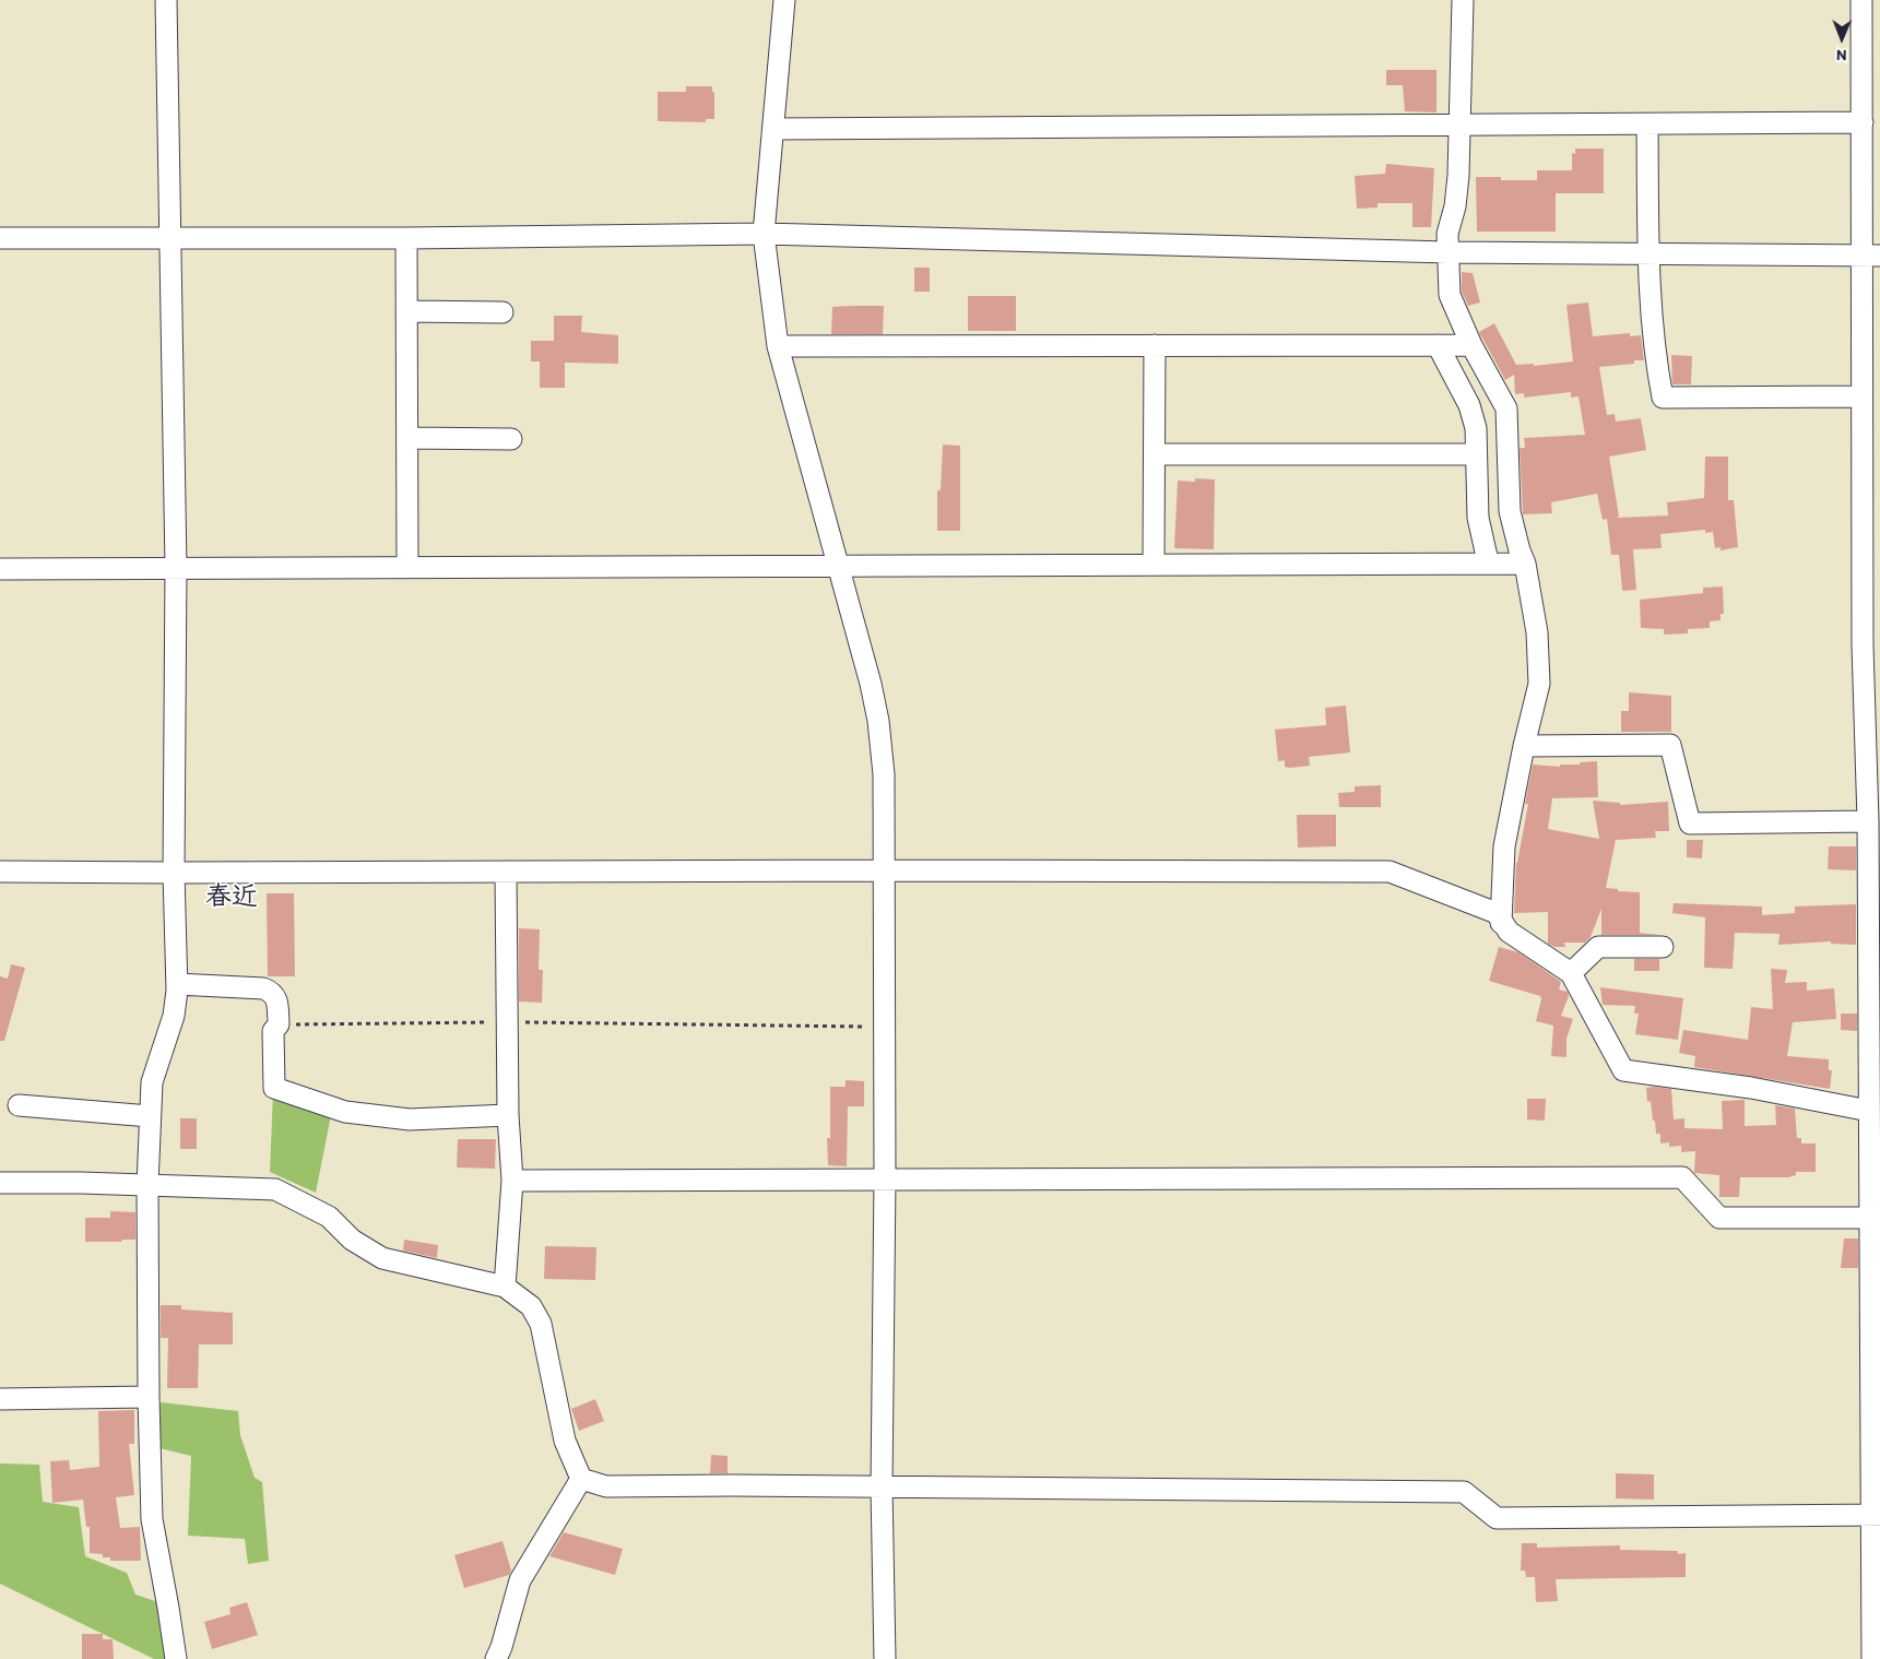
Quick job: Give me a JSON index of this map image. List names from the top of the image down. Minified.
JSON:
{"districts":["春近"],"north":"bottom"}
